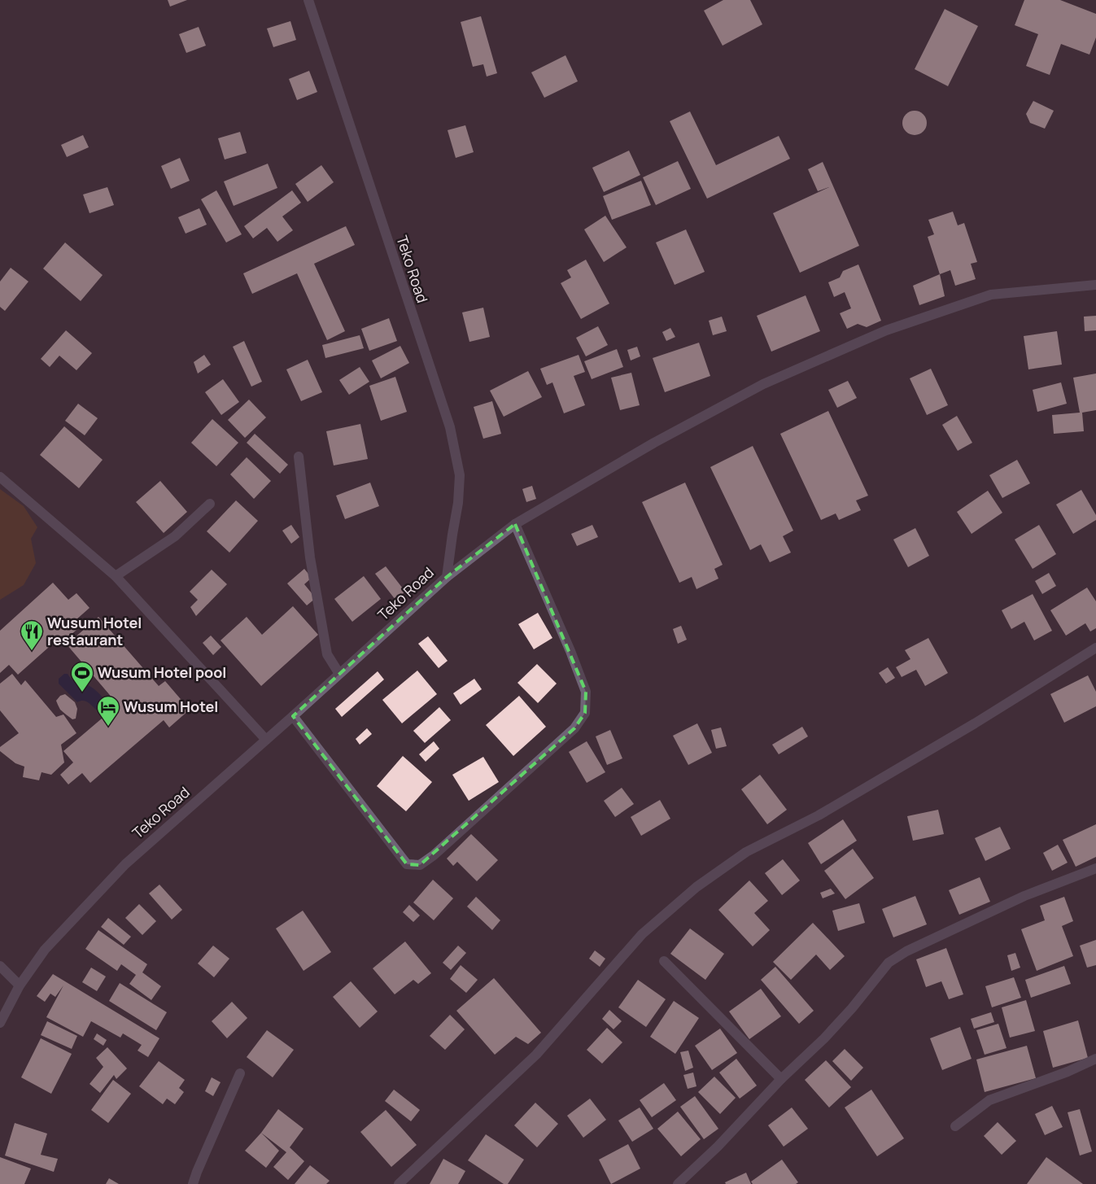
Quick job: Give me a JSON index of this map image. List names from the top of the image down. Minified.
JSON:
{"streets":{"street":["Teko Road"]},"places":{"restaurant":["Wusum Hotel restaurant"],"sports":["Wusum Hotel pool"],"hotel":["Wusum Hotel"]}}
